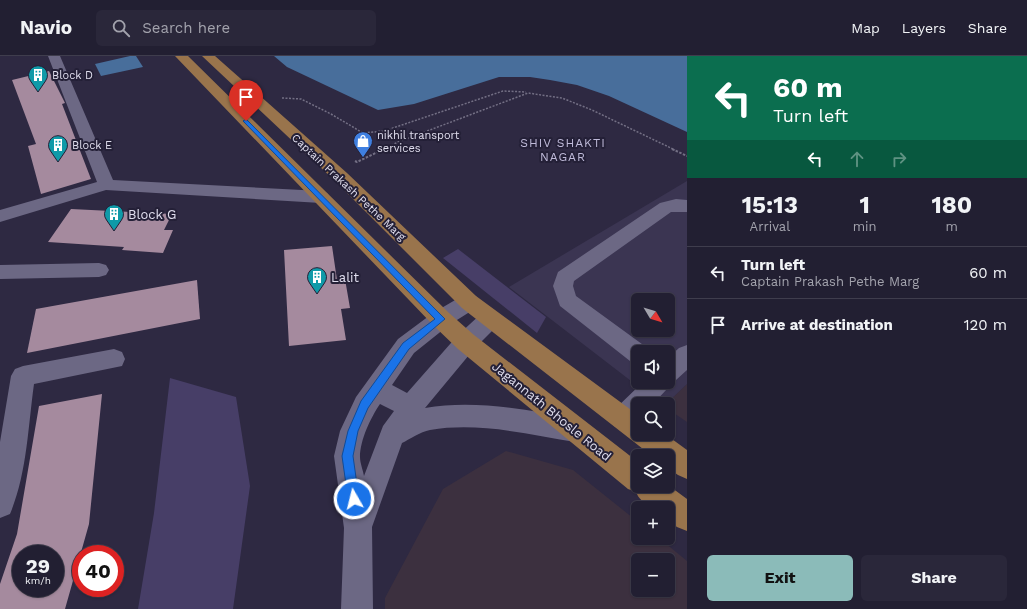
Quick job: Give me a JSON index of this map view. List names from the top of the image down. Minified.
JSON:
{"streets":{"main road":["Captain Prakash Pethe Marg","Jagannath Bhosle Road"]},"crossings":[["Captain Prakash Pethe Marg","Jagannath Bhosle Road"]],"districts":["SHIV SHAKTI NAGAR"],"places":{"building":["Block D","Block E","Block G","Lalit"],"shop":["nikhil transport services"]},"north":"bottom right","page":{"header":"Navio","search":"Search here","nav":["Map","Layers","Share"],"turn":["60 m","Turn left"],"eta":["15:13","Arrival","1","min","180","m"],"list":[{"name":"Turn left","note":"Captain Prakash Pethe Marg","value":"60 m"},{"name":"Arrive at destination","value":"120 m"}],"map_buttons":["+","−"],"speed":"29 km/h","limit":"40","buttons":["Exit","Share"]}}
